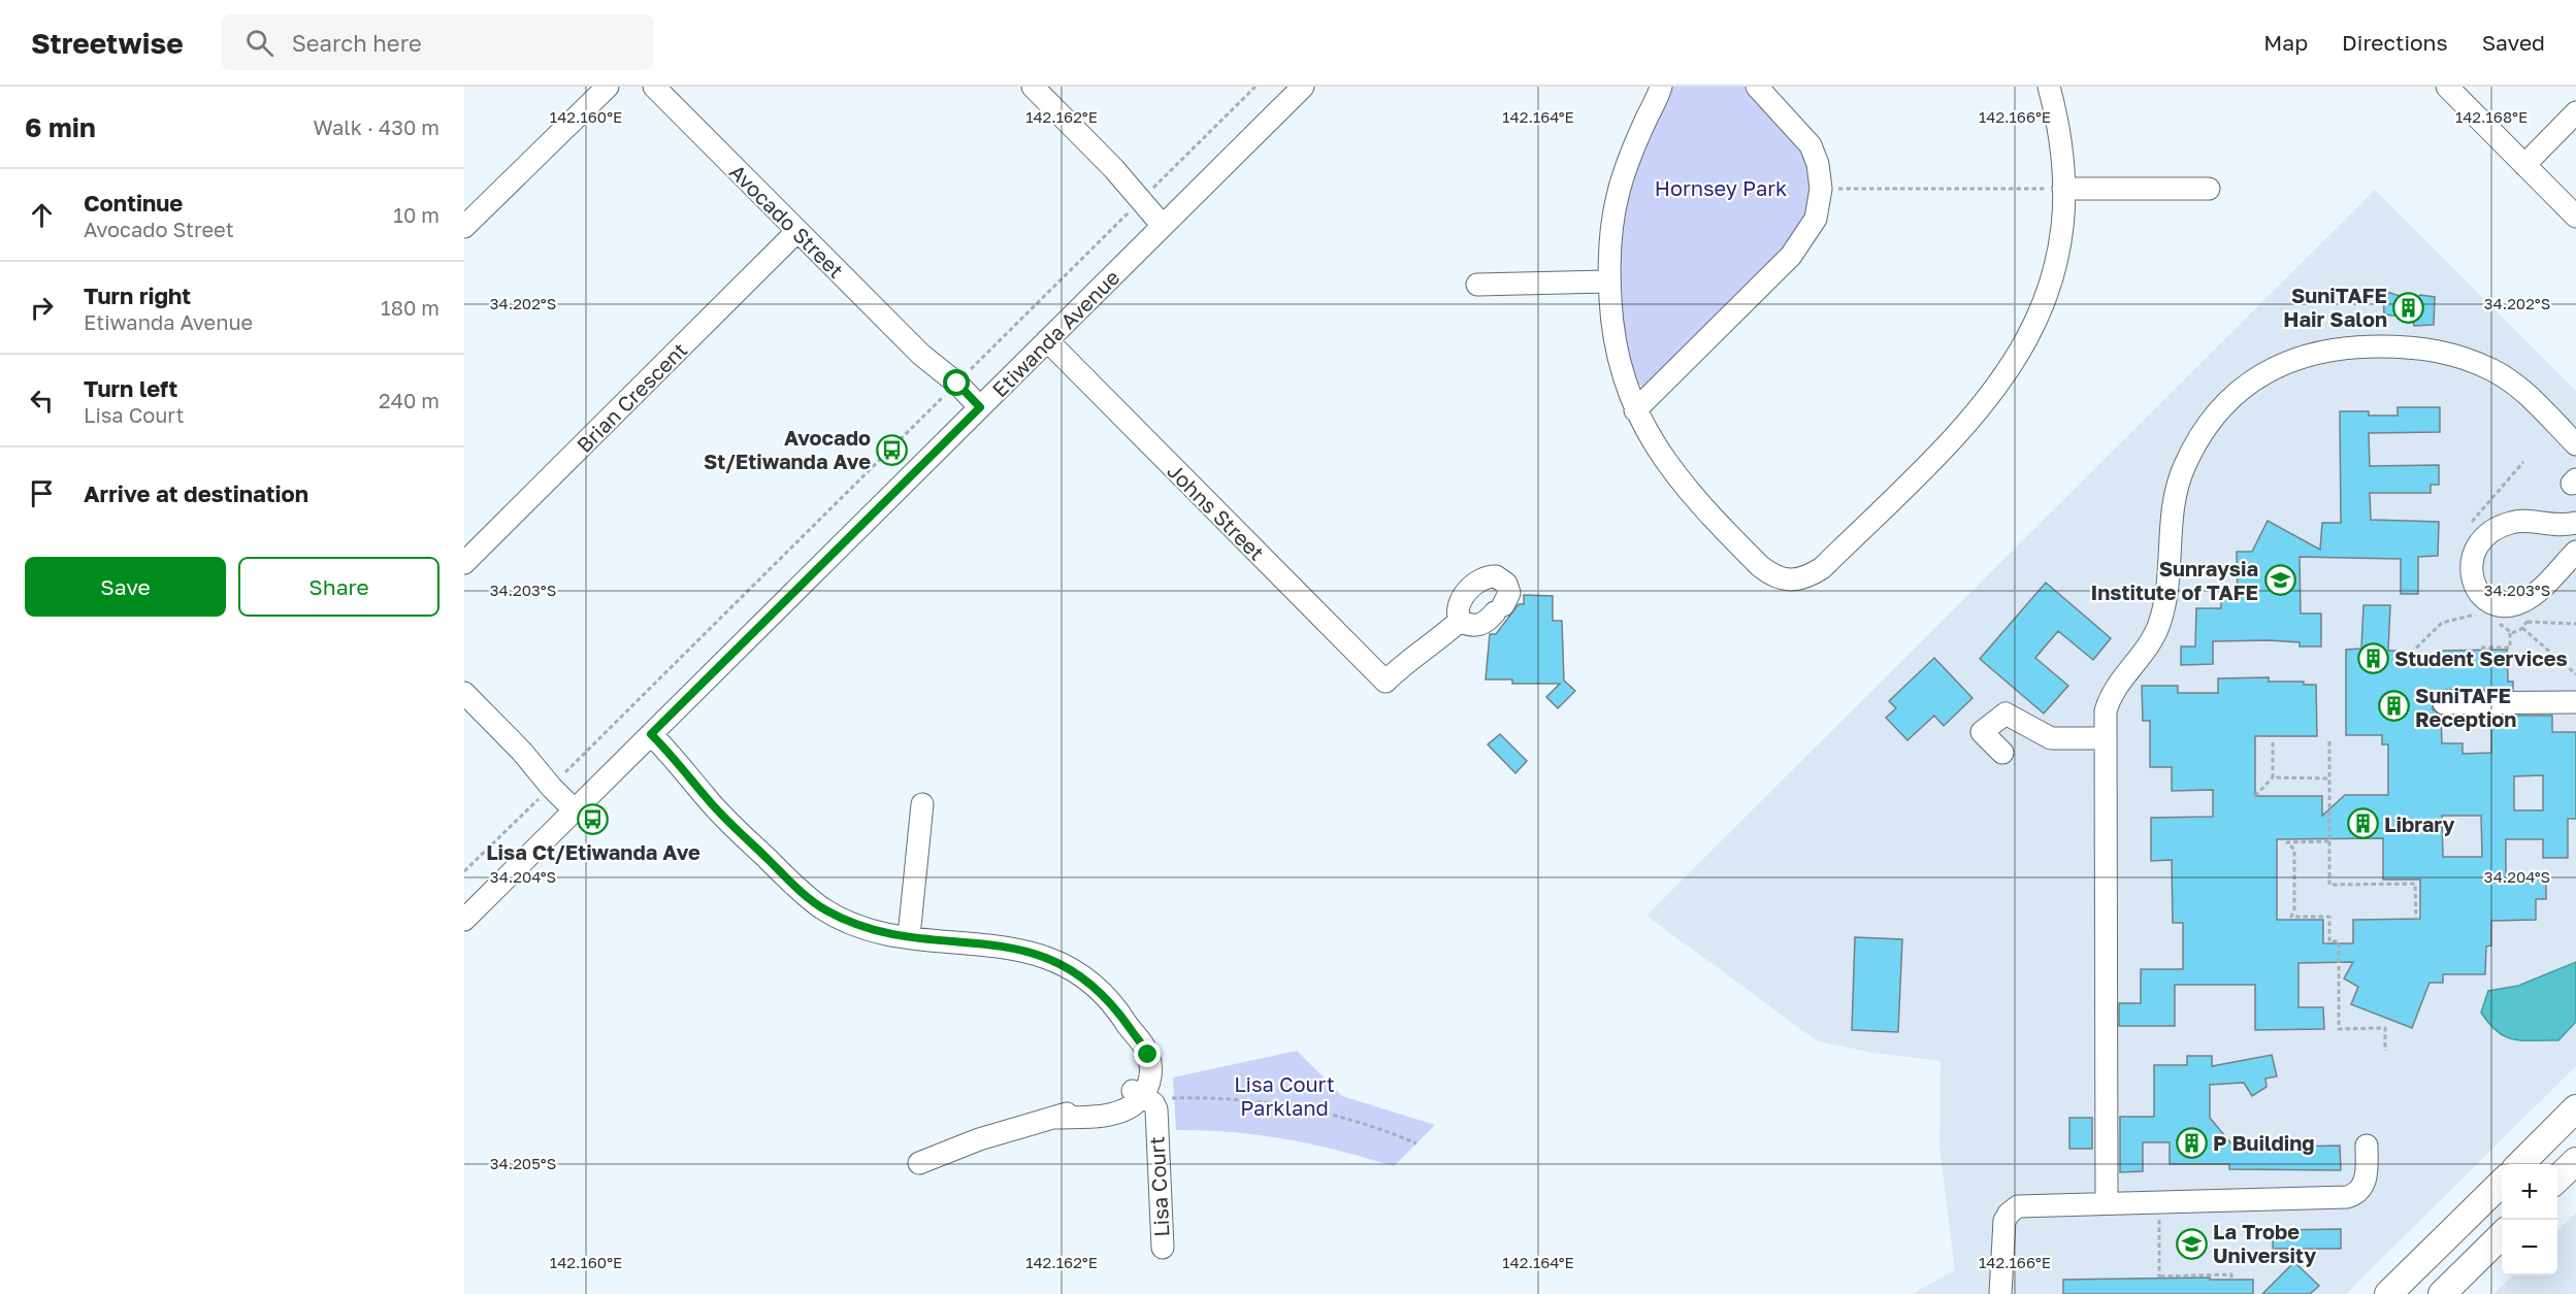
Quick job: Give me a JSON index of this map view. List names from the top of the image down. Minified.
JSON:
{"streets":{"street":["Avocado Street","Etiwanda Avenue","Brian Crescent","Johns Street","Lisa Court"]},"crossings":[["Avocado Street","Etiwanda Avenue"],["Avocado Street","Brian Crescent"],["Etiwanda Avenue","Johns Street"]],"parks":["Hornsey Park","Lisa Court Parkland"],"places":{"building":["SuniTAFE Hair Salon","Student Services","SuniTAFE Reception","Library","P Building"],"bus stop":["Avocado St/Etiwanda Ave","Lisa Ct/Etiwanda Ave"],"school or university":["Sunraysia Institute of TAFE","La Trobe University"]},"page":{"header":"Streetwise","search":"Search here","nav":["Map","Directions","Saved"],"heading":["6 min","Walk · 430 m"],"list":[["Continue","Avocado Street","10 m"],["Turn right","Etiwanda Avenue","180 m"],["Turn left","Lisa Court","240 m"],"Arrive at destination"],"buttons":["Save","Share"],"map_buttons":["+","−"]},"coordinates":["142.160°E","142.162°E","142.164°E","142.166°E","142.168°E","34.202°S","34.203°S","34.204°S","34.205°S"]}
